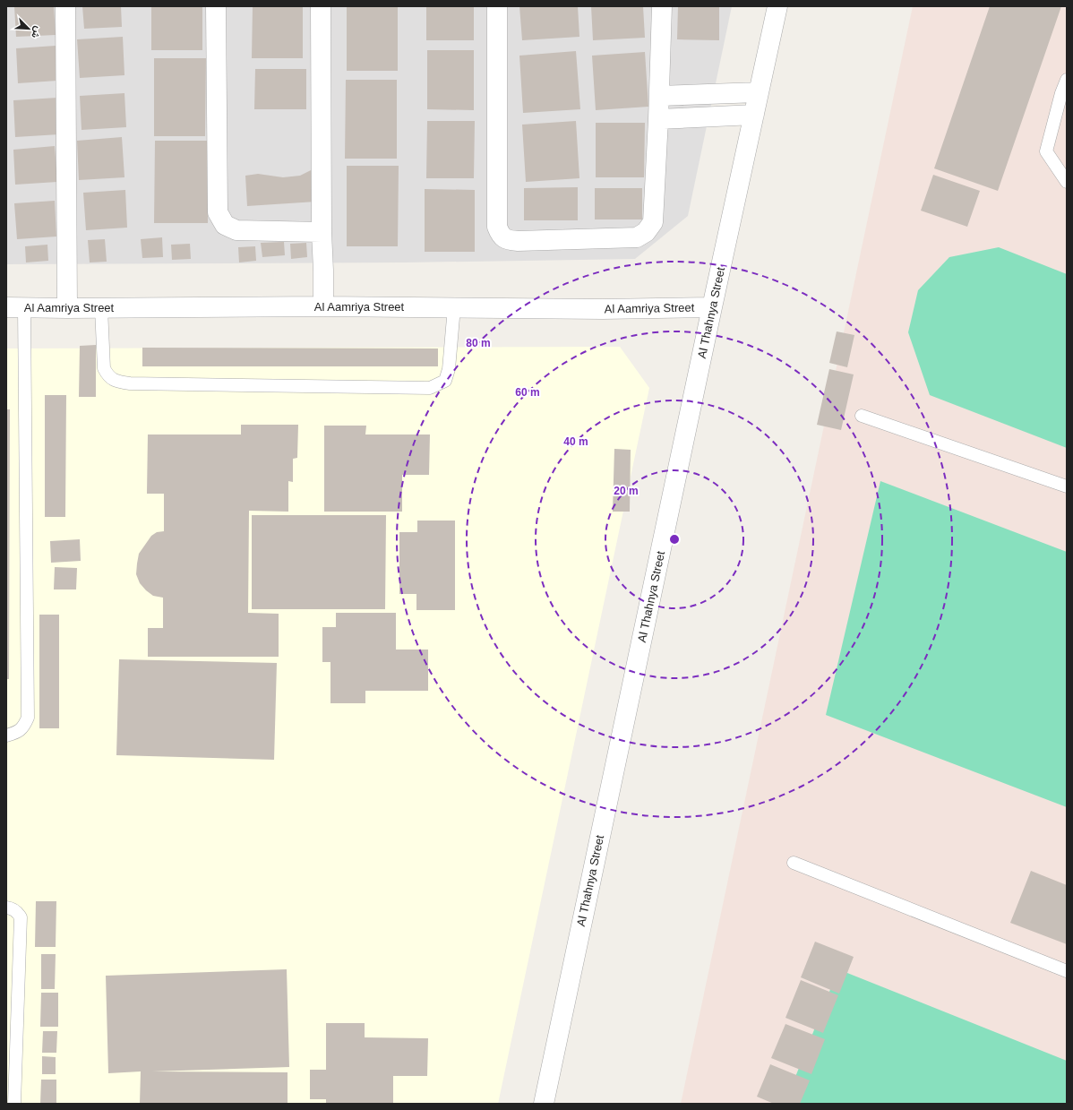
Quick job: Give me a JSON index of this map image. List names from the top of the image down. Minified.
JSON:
{"streets":{"street":["Al Aamriya Street","Al Thahnya Street"]},"crossings":[["Al Aamriya Street","Al Thahnya Street"]],"north":"bottom right","rings":["80 m","60 m","40 m","20 m"]}
